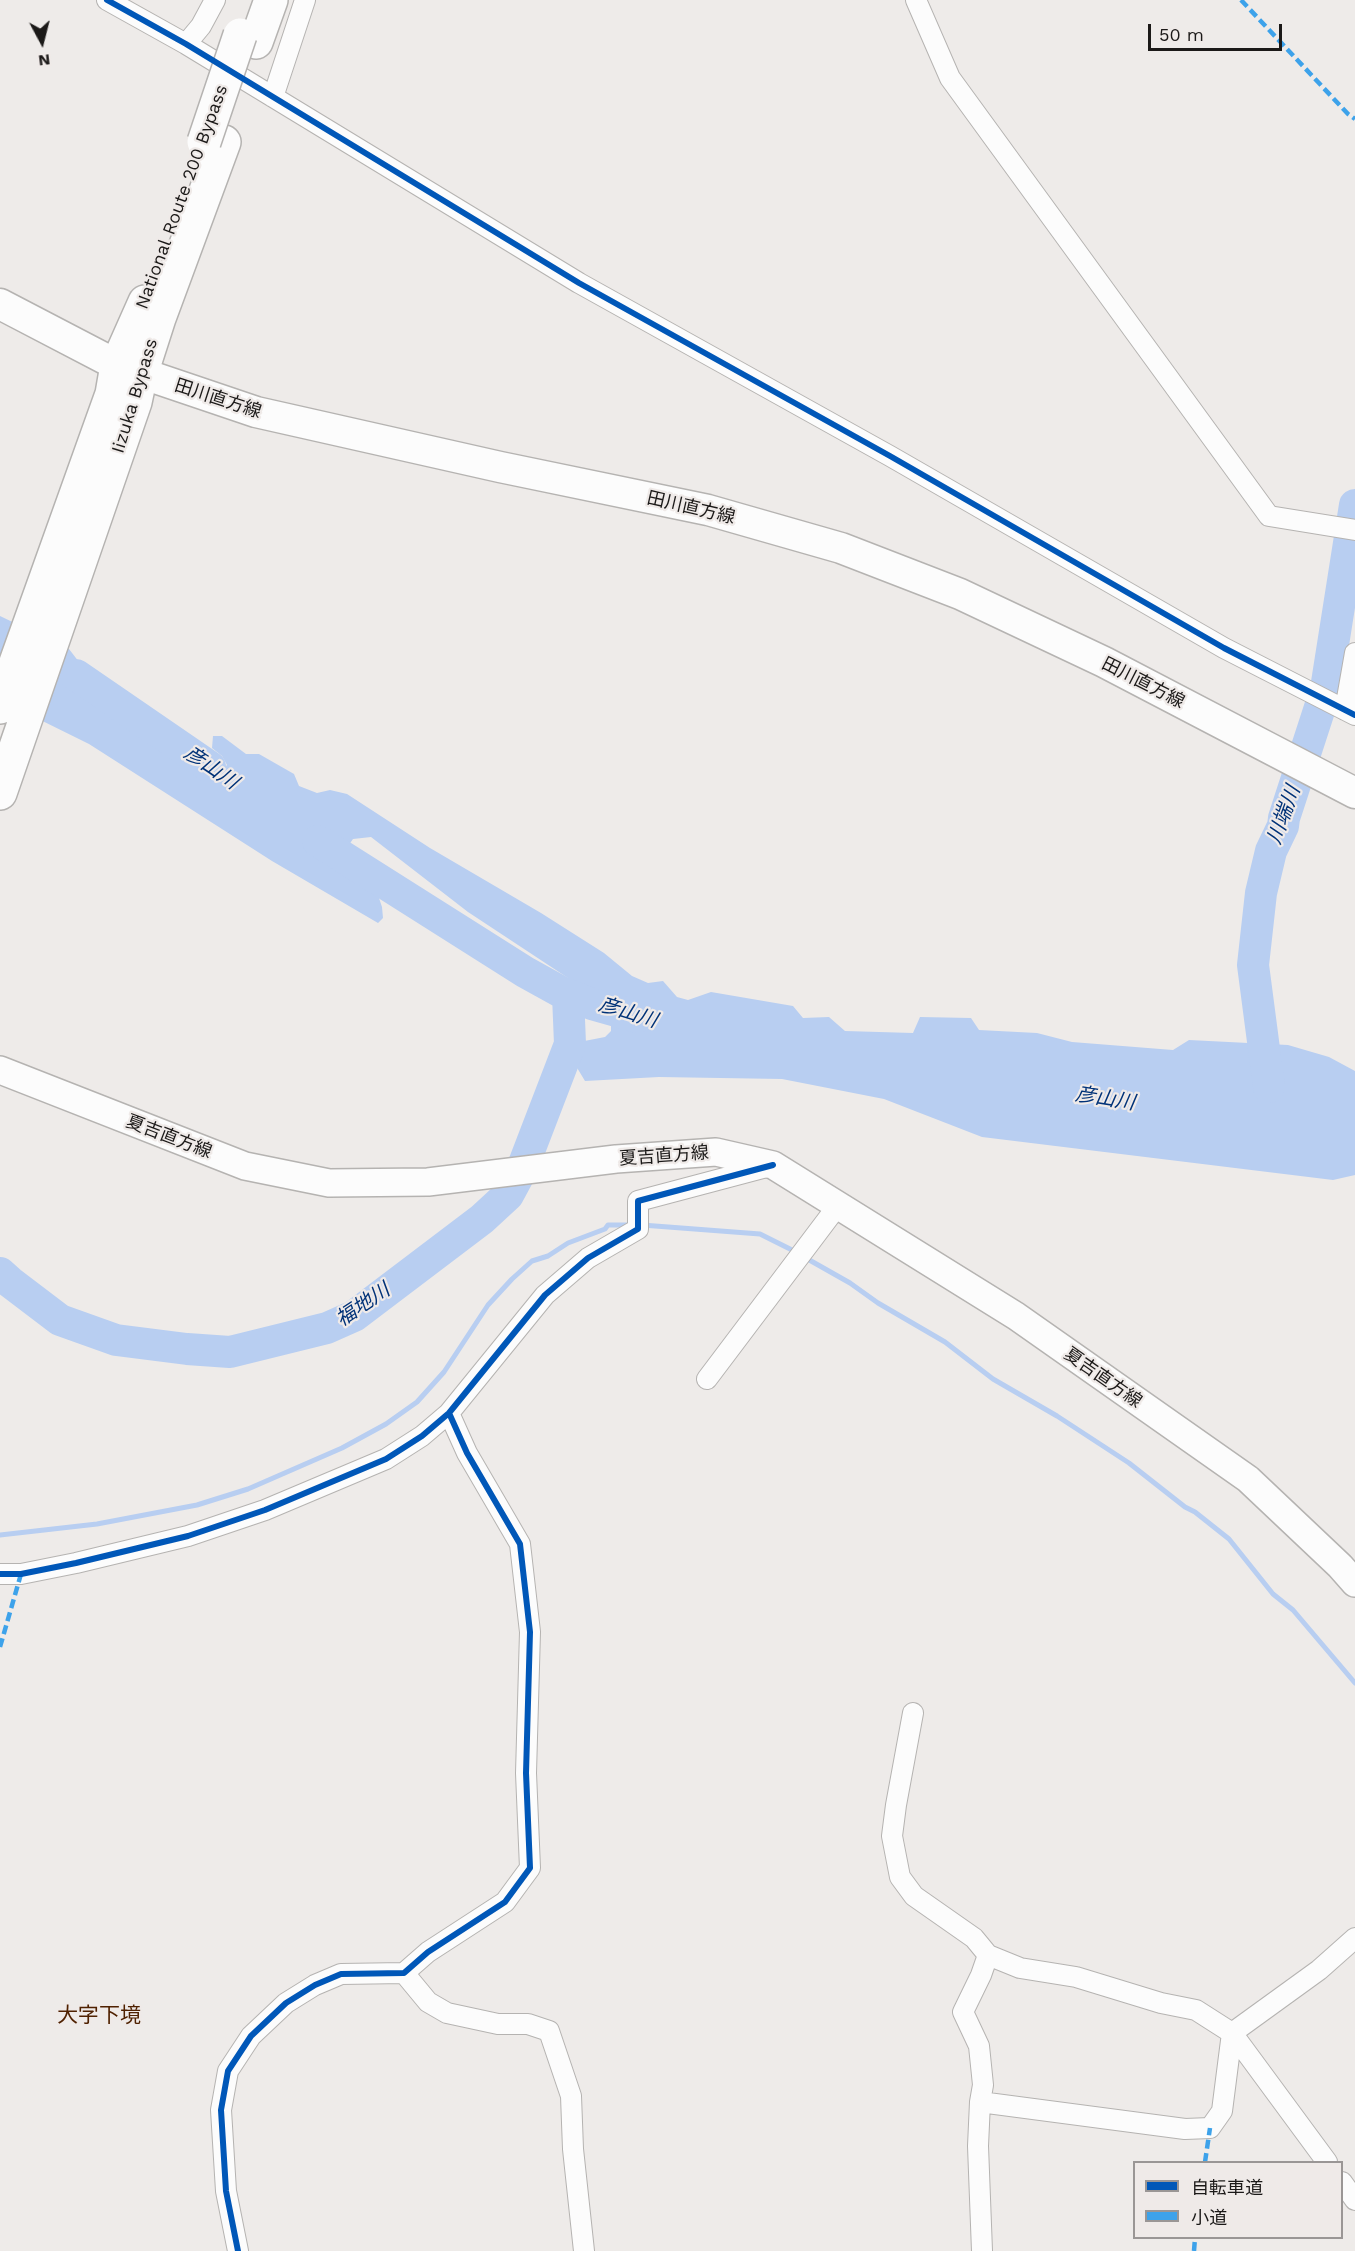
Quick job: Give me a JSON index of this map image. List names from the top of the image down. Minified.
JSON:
{"streets":{"highway":["National Route 200 Bypass","Iizuka Bypass"],"main road":["田川直方線","夏吉直方線"]},"crossings":[["National Route 200 Bypass","Iizuka Bypass"],["National Route 200 Bypass","田川直方線"],["Iizuka Bypass","田川直方線"]],"districts":["大字下境"],"water":["彦山川","川端川","福地川"],"legend":["自転車道","小道"],"scale_bar":"50 m","north":"bottom"}
